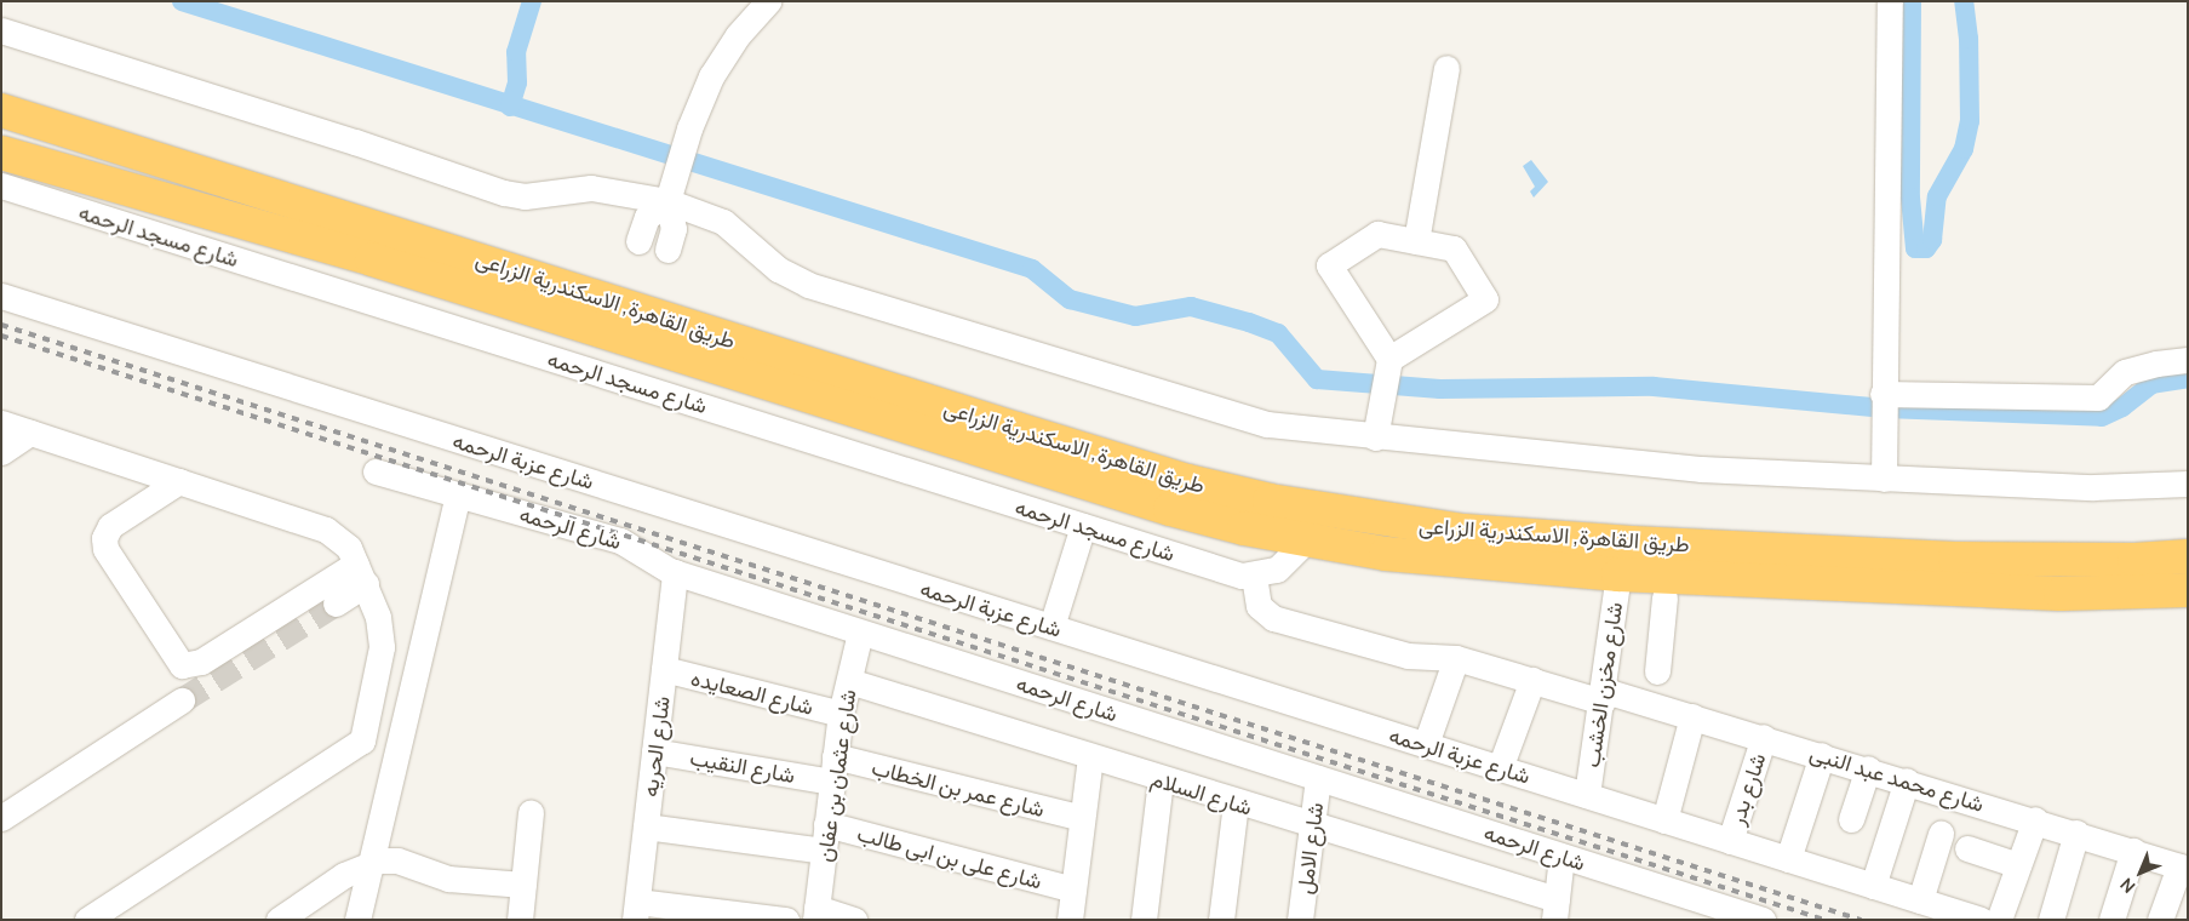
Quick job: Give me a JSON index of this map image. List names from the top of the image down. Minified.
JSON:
{"streets":{"highway":["طريق القاهرة, الاسكندرية الزراعى"],"street":["شارع مسجد الرحمه","شارع عزبة الرحمه","شارع الرحمه","شارع مخزن الخشب","شارع الصعايده","شارع الحريه","شارع النقيب","شارع عثمان بن عفان","شارع محمد عبد النبى","شارع عمر بن الخطاب","شارع بدر","شارع السلام","شارع الامل","شارع على بن ابى طالب"]},"crossings":[["طريق القاهرة, الاسكندرية الزراعى","شارع مخزن الخشب"],["شارع عزبة الرحمه","شارع مخزن الخشب"],["شارع عزبة الرحمه","شارع بدر"],["شارع الرحمه","شارع الحريه"],["شارع الرحمه","شارع عثمان بن عفان"],["شارع الرحمه","شارع الامل"],["شارع مخزن الخشب","شارع محمد عبد النبى"],["شارع الصعايده","شارع الحريه"],["شارع الصعايده","شارع عثمان بن عفان"],["شارع الحريه","شارع النقيب"],["شارع النقيب","شارع عثمان بن عفان"],["شارع عثمان بن عفان","شارع عمر بن الخطاب"],["شارع عثمان بن عفان","شارع السلام"],["شارع عثمان بن عفان","شارع على بن ابى طالب"],["شارع محمد عبد النبى","شارع بدر"],["شارع السلام","شارع الامل"]],"north":"bottom left"}
